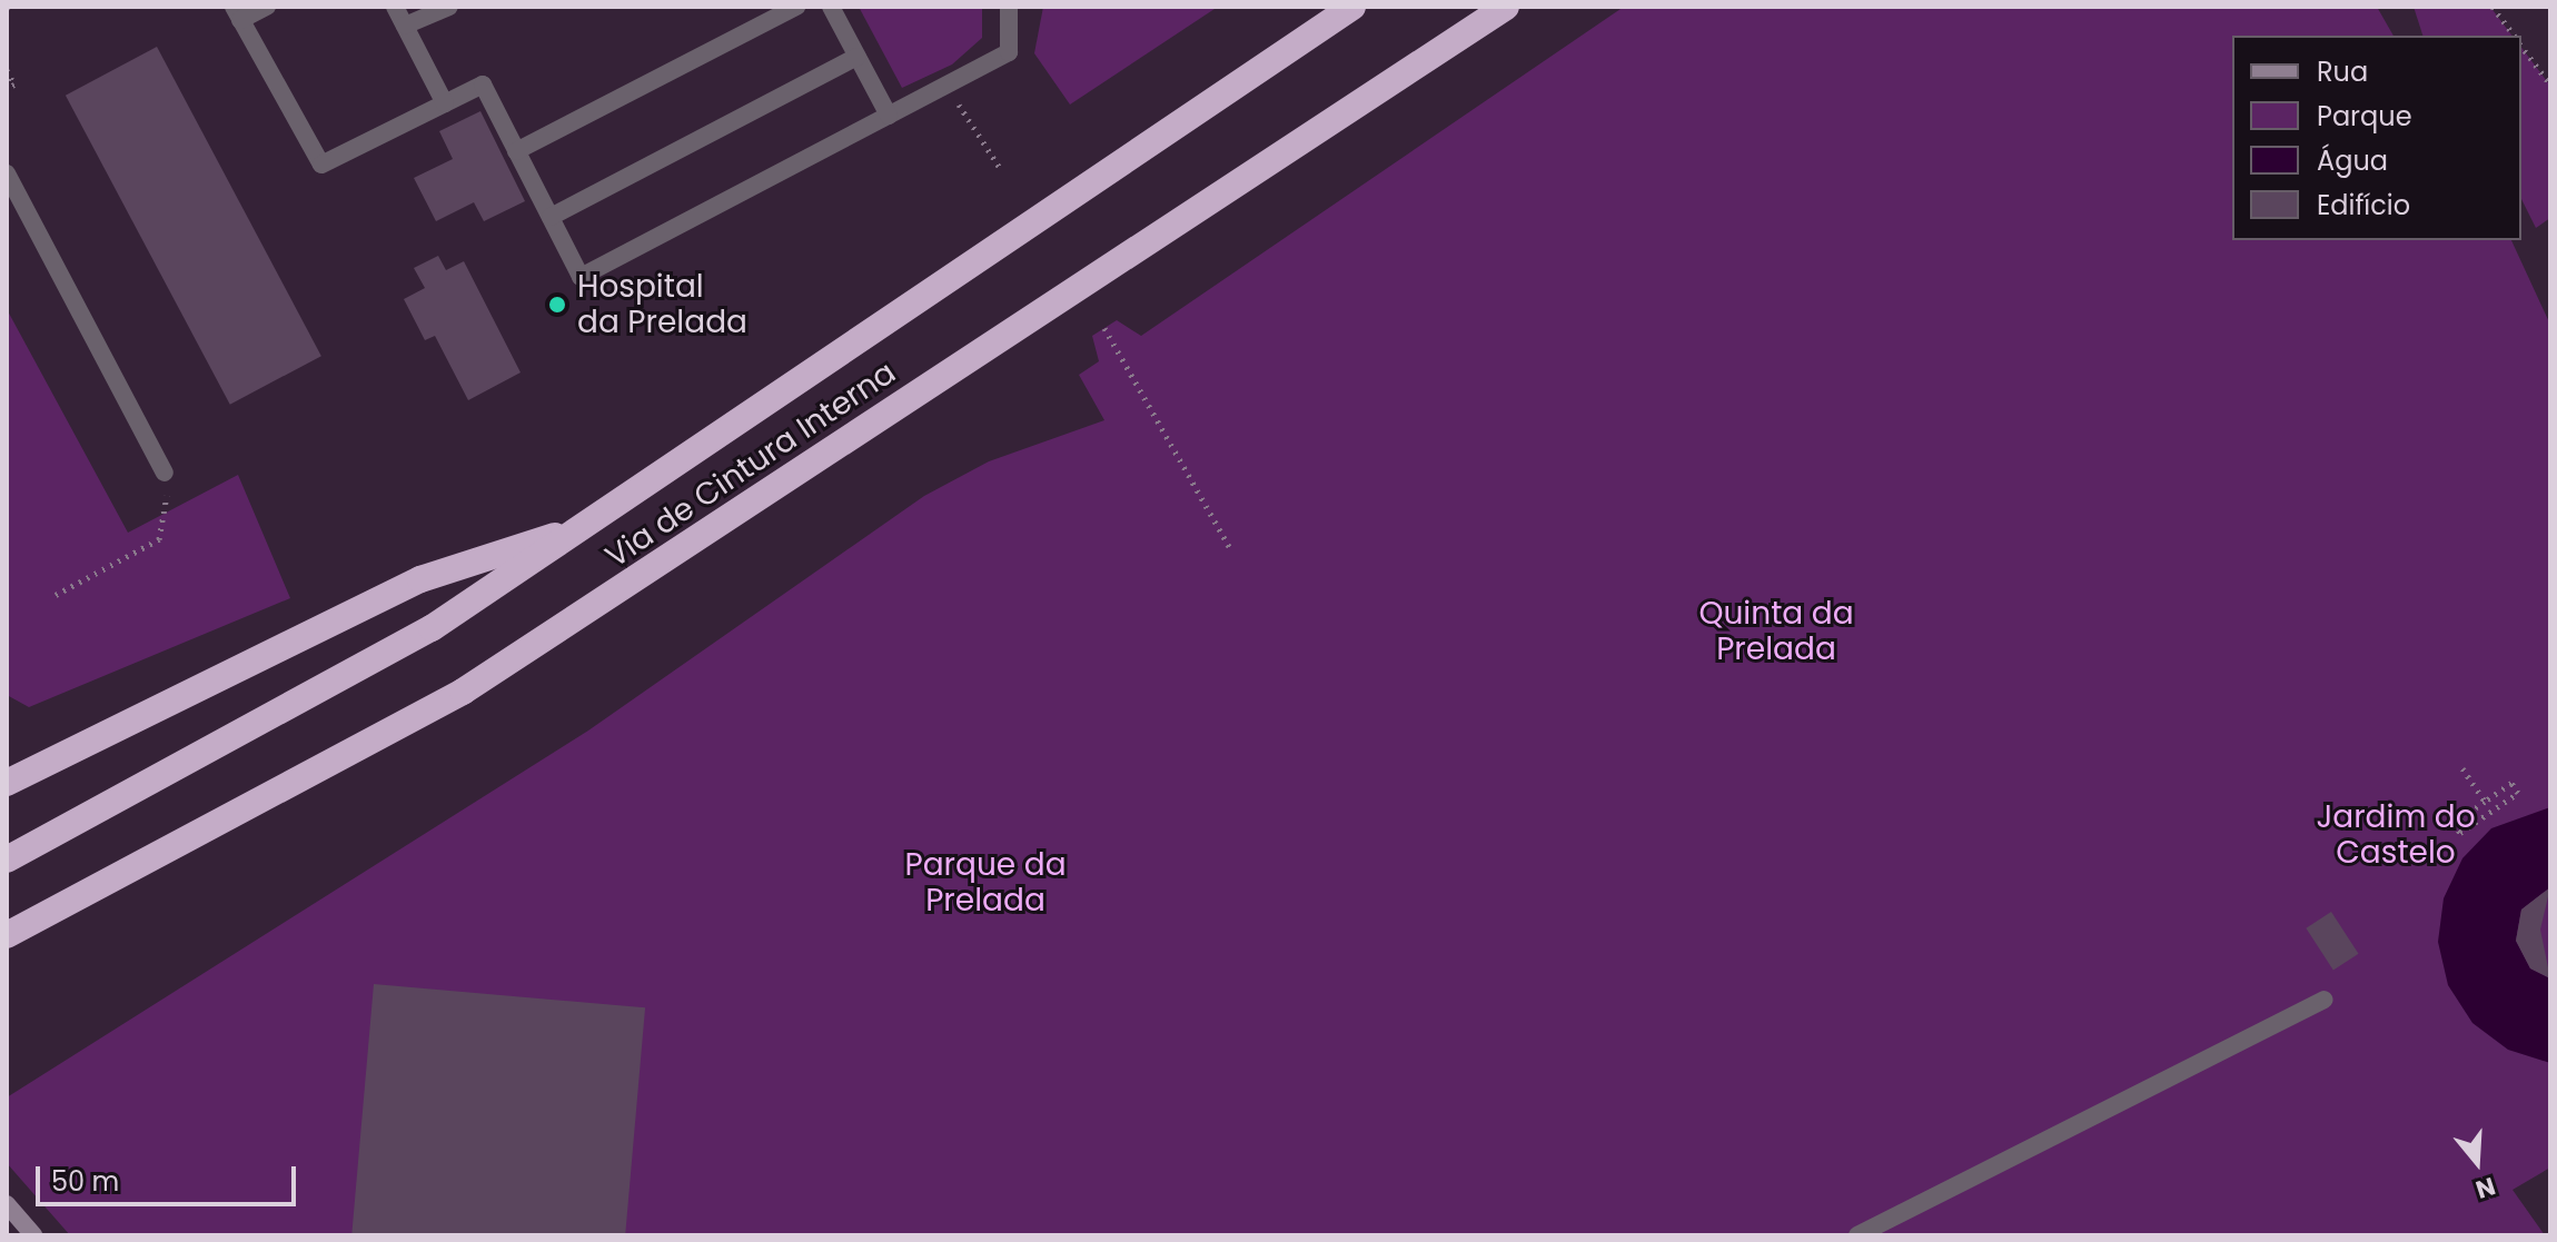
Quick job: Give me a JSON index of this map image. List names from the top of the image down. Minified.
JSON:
{"streets":{"highway":["Via de Cintura Interna"]},"parks":["Quinta da Prelada","Jardim do Castelo","Parque da Prelada"],"places":["Hospital da Prelada"],"legend":["Rua","Parque","Água","Edifício"],"scale_bar":"50 m","north":"bottom"}
